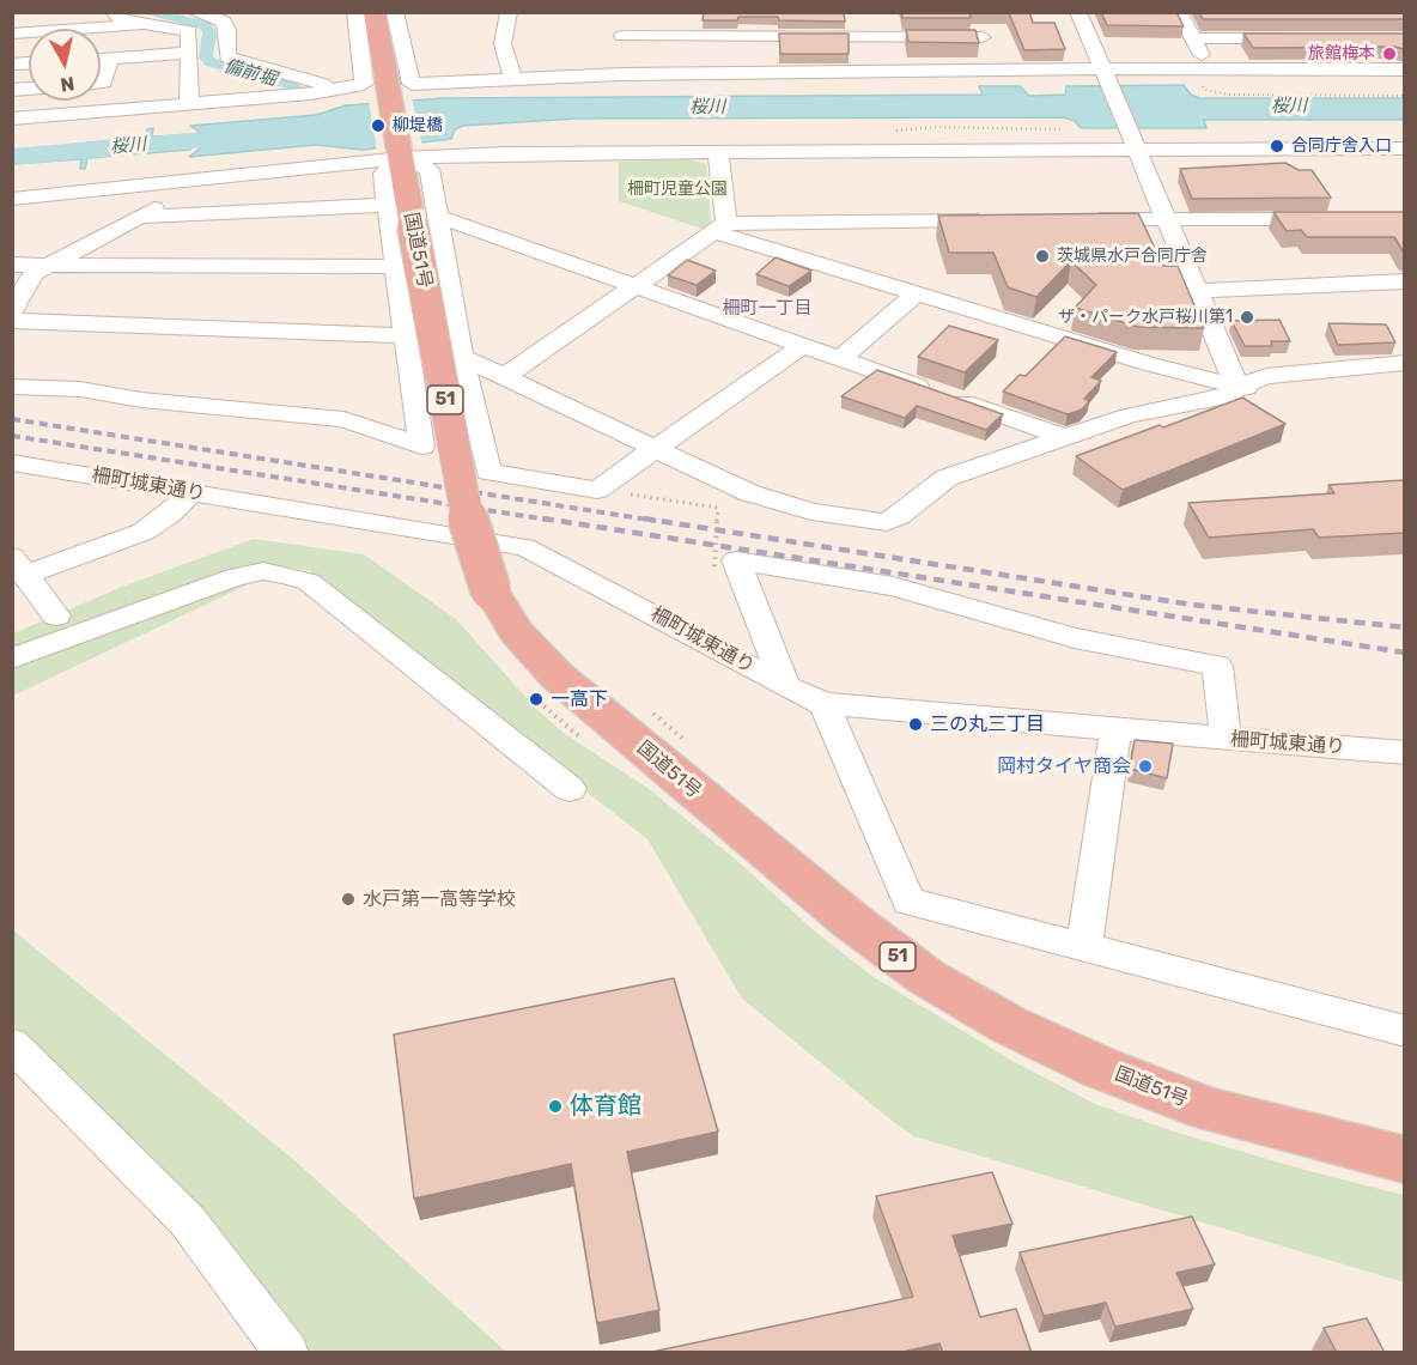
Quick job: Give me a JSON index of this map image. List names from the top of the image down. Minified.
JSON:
{"streets":{"highway":["国道51号","51"],"street":["柵町城東通り"]},"districts":["柵町一丁目"],"water":["備前堀","桜川"],"parks":["柵町児童公園"],"places":["旅館梅本","柳堤橋","合同庁舎入口","茨城県水戸合同庁舎","ザ・パーク水戸桜川第1","一高下","三の丸三丁目","岡村タイヤ商会","水戸第一高等学校","体育館"],"north":"bottom"}
